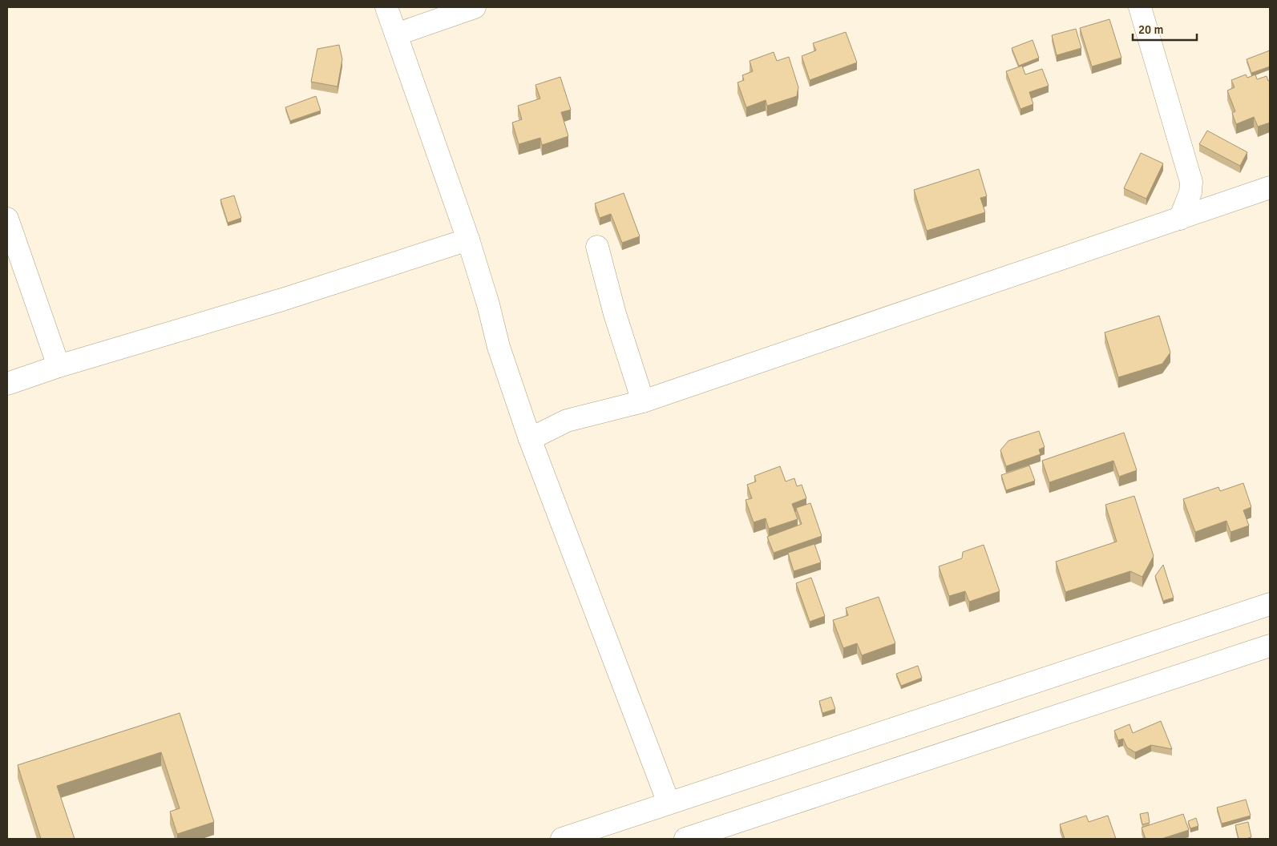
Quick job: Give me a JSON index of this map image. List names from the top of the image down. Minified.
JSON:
{"scale_bar":"20 m"}
